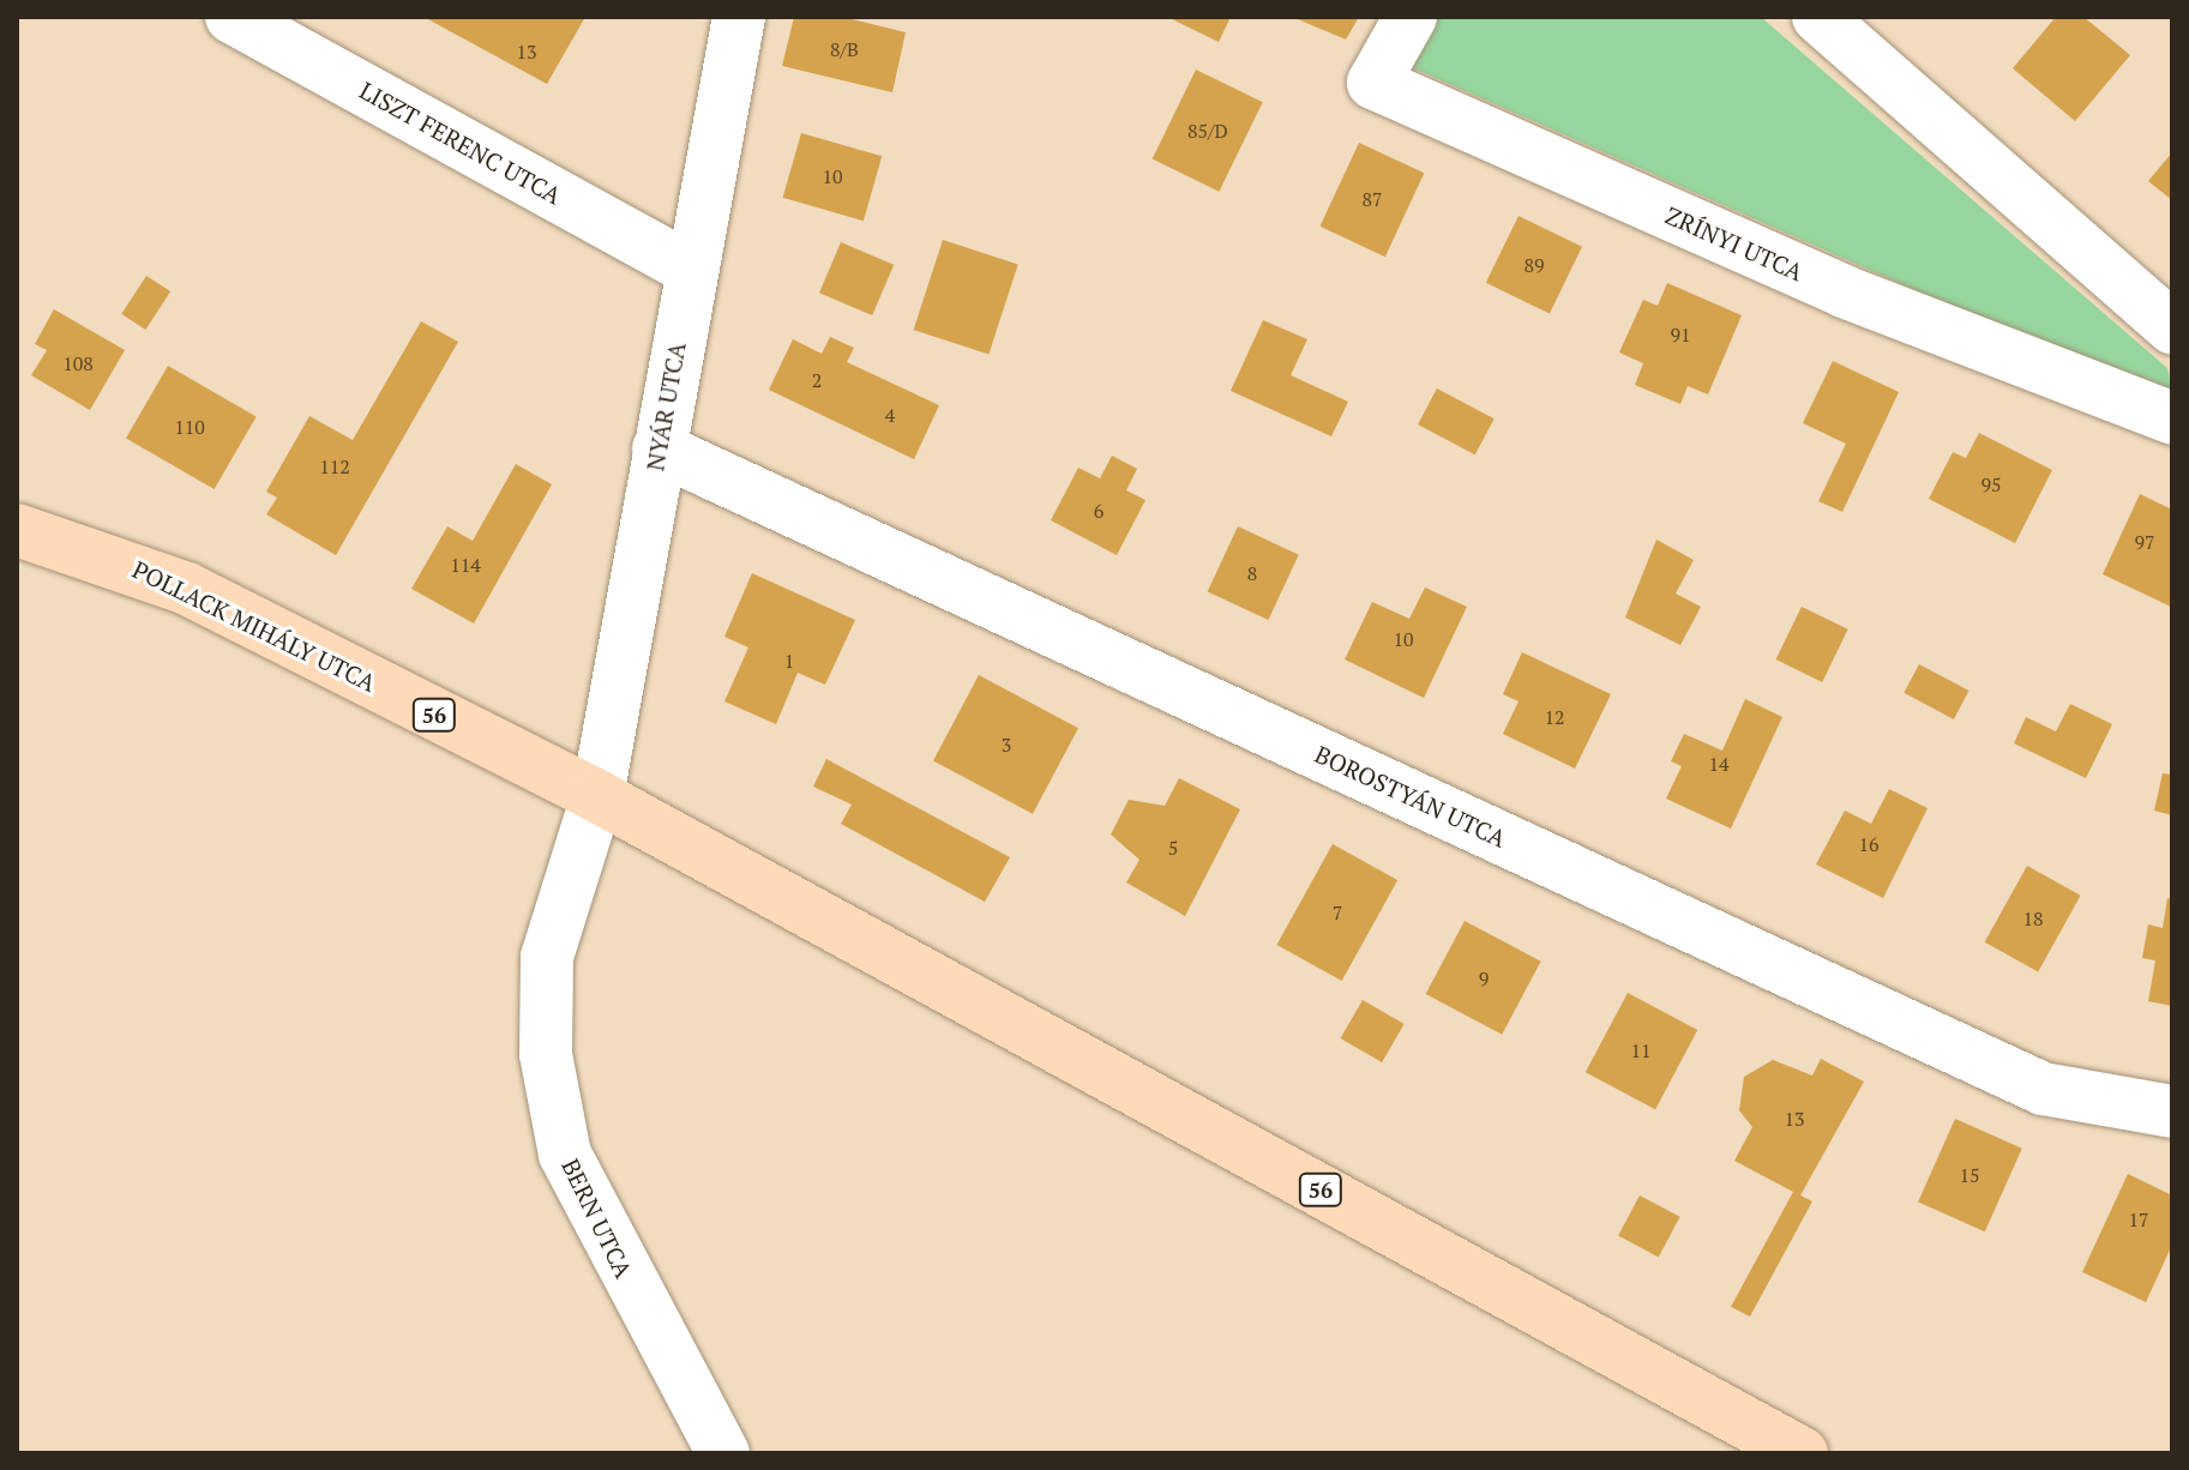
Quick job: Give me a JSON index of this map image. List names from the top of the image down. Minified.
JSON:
{"streets":{"main road":["POLLACK MIHÁLY UTCA","56"],"street":["LISZT FERENC UTCA","ZRÍNYI UTCA","NYÁR UTCA","BOROSTYÁN UTCA","BERN UTCA"]},"crossings":[["LISZT FERENC UTCA","NYÁR UTCA"],["NYÁR UTCA","POLLACK MIHÁLY UTCA"],["NYÁR UTCA","BOROSTYÁN UTCA"],["NYÁR UTCA","BERN UTCA"],["POLLACK MIHÁLY UTCA","BERN UTCA"]],"house_numbers":["8/B","13","85/D","10","87","89","91","108","2","4","110","112","95","6","97","114","8","10","1","12","3","14","16","5","7","18","9","11","13","15","17"]}
